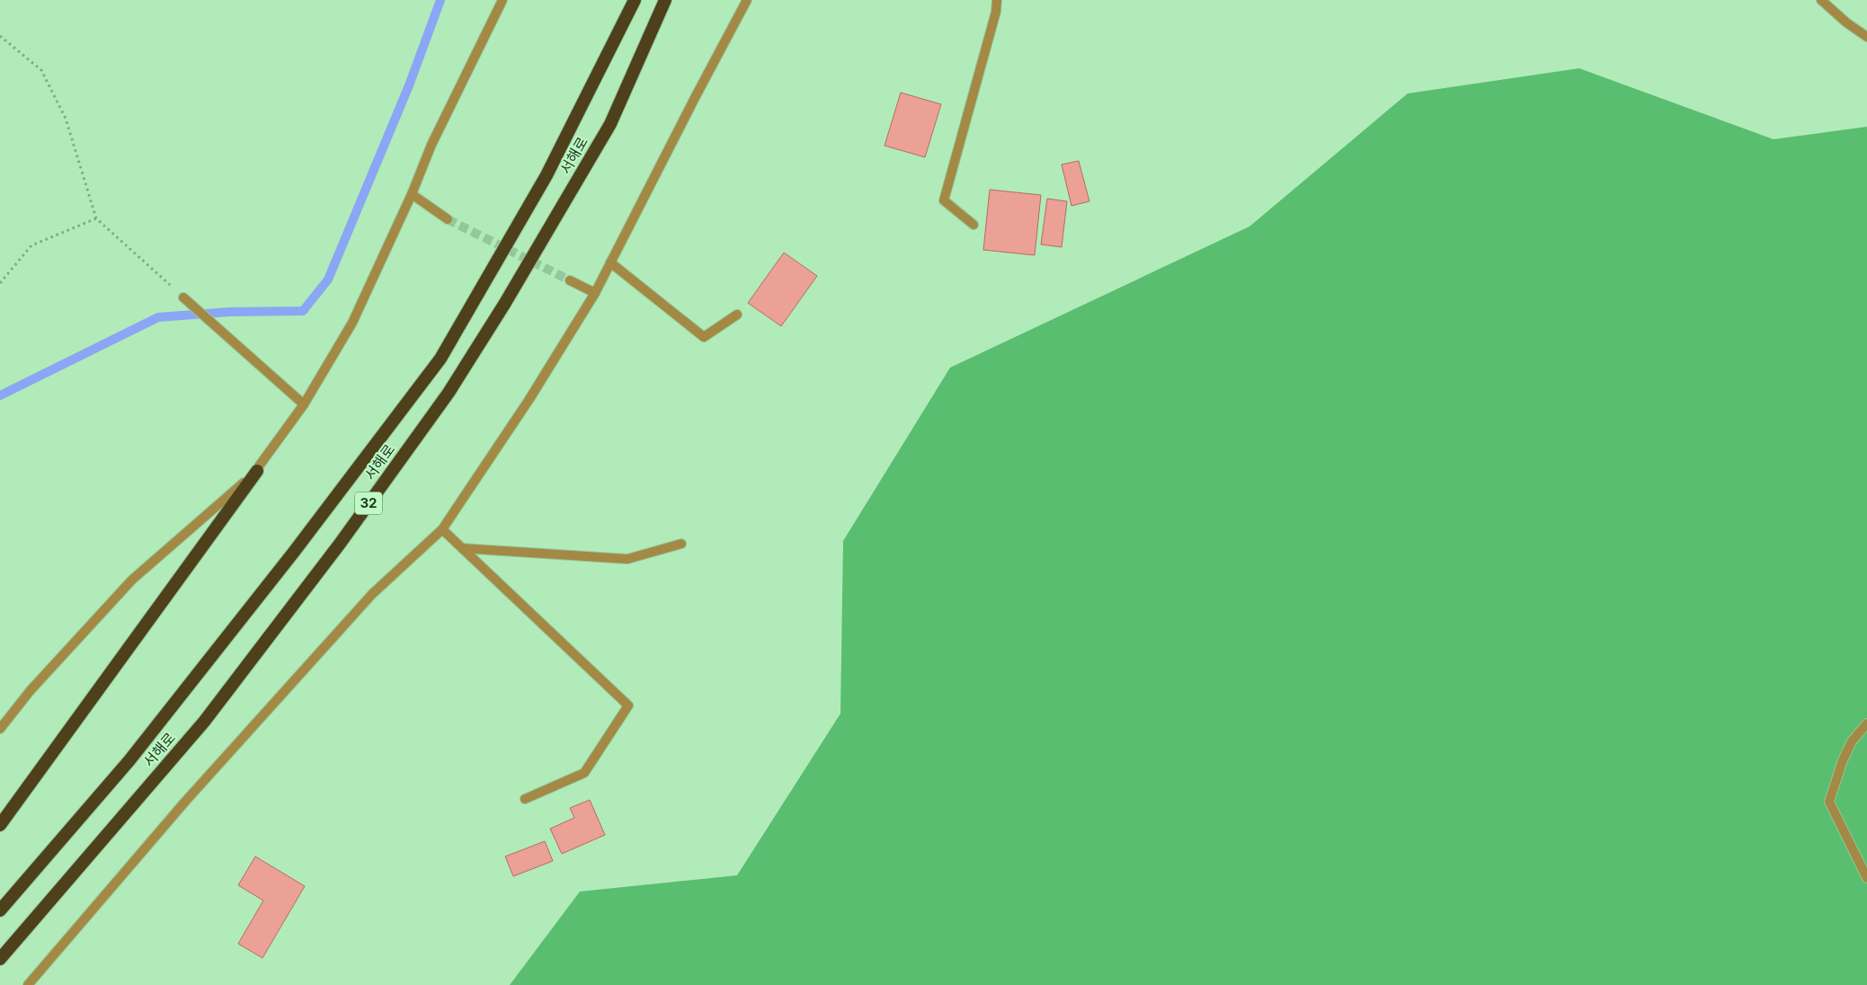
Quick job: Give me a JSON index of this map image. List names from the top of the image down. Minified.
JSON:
{"streets":{"highway":["서해로","32"]}}
